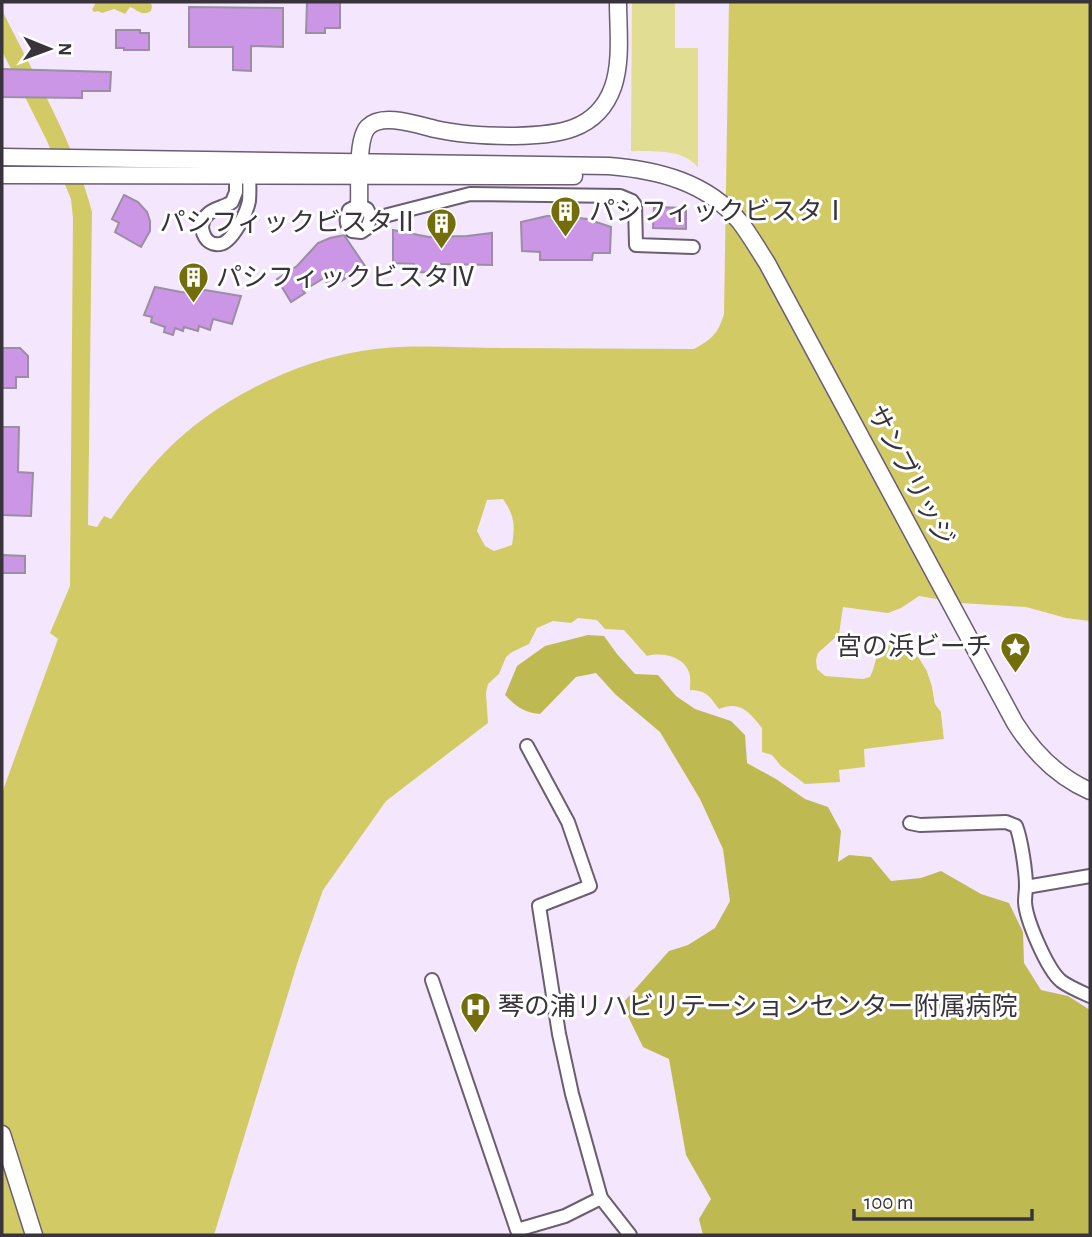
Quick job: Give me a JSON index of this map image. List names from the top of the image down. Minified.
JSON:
{"streets":{"street":["サンブリッジ"]},"places":{"building":["パシフィックビスタⅠ","パシフィックビスタⅡ","パシフィックビスタⅣ"],"place":["宮の浜ビーチ"],"hospital":["琴の浦リハビリテーションセンター附属病院"]},"scale_bar":"100 m","north":"right"}
